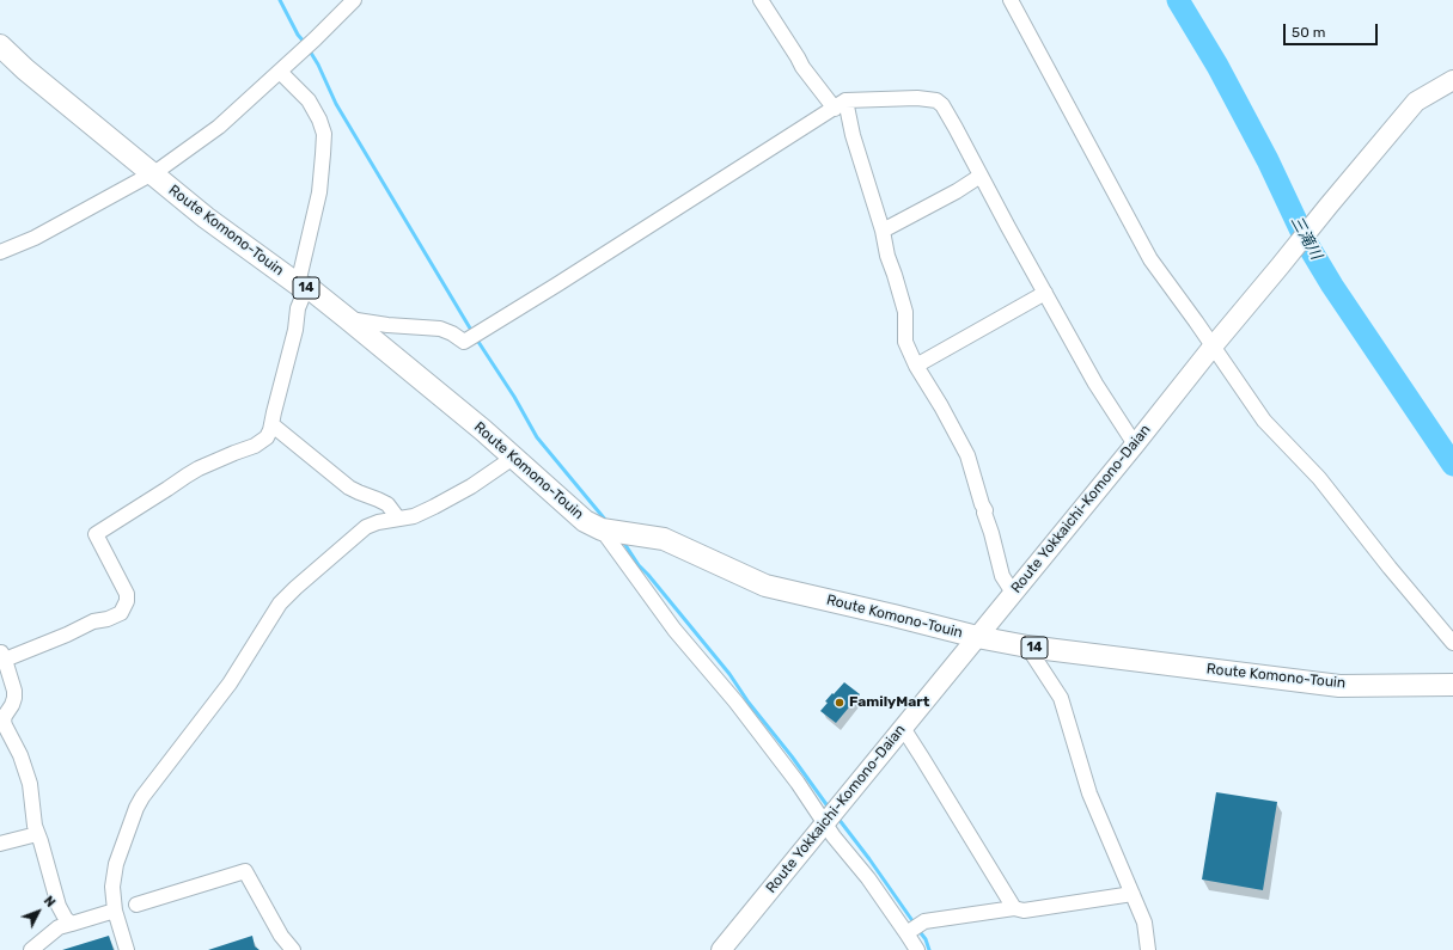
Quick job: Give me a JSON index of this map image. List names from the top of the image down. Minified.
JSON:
{"streets":{"main road":["Route Komono-Touin","14","Route Yokkaichi-Komono-Daian"]},"crossings":[["Route Komono-Touin","Route Yokkaichi-Komono-Daian"]],"water":["三滝川"],"places":["FamilyMart"],"scale_bar":"50 m","north":"top right"}
